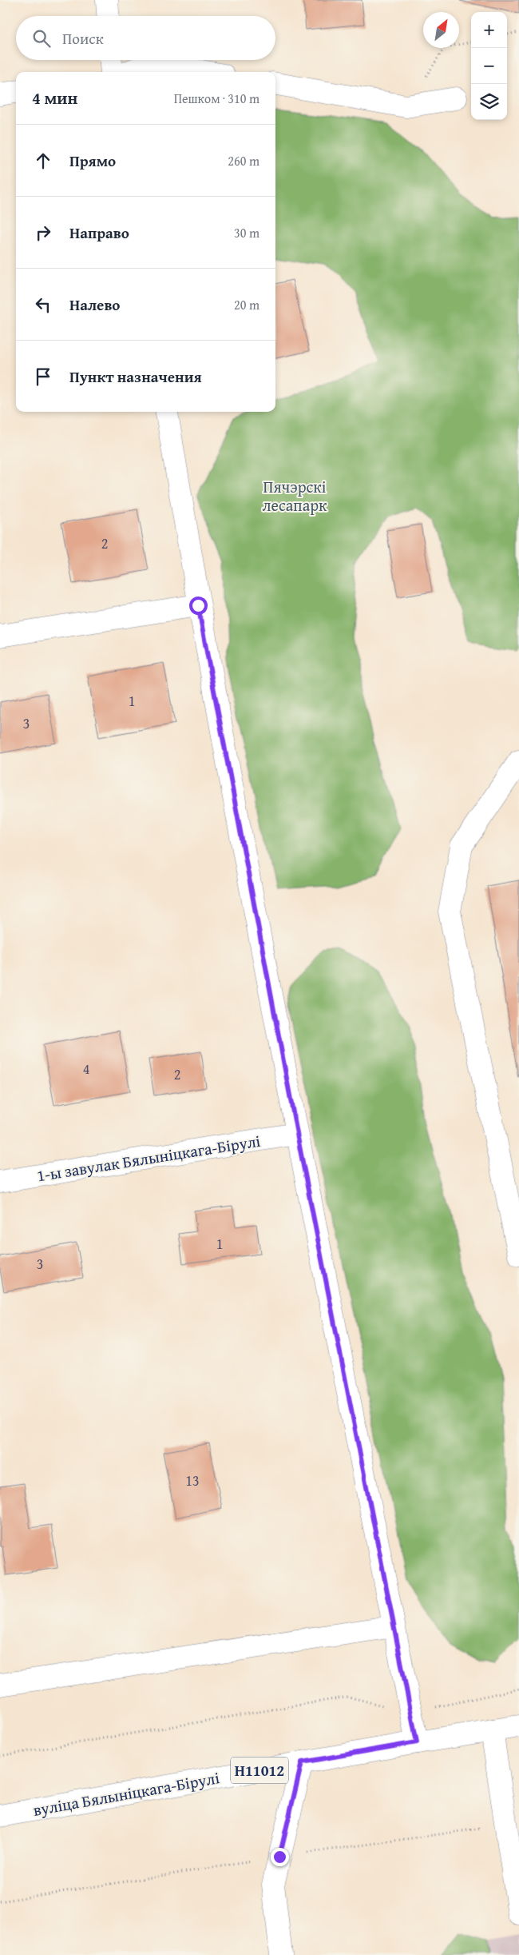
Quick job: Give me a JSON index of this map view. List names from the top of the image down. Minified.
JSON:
{"streets":{"street":["1-ы завулак Бялыніцкага-Бірулі","Н11012","вуліца Бялыніцкага-Бірулі"]},"parks":["Пячэрскі лесапарк"],"house_numbers":["2","1","3","4","2","1","3","13"],"north":"top right","page":{"map_buttons":["+","−"],"search":"Поиск","heading":["4 мин","Пешком · 310 m"],"list":[["Прямо","260 m"],["Направо","30 m"],["Налево","20 m"],"Пункт назначения"]}}
